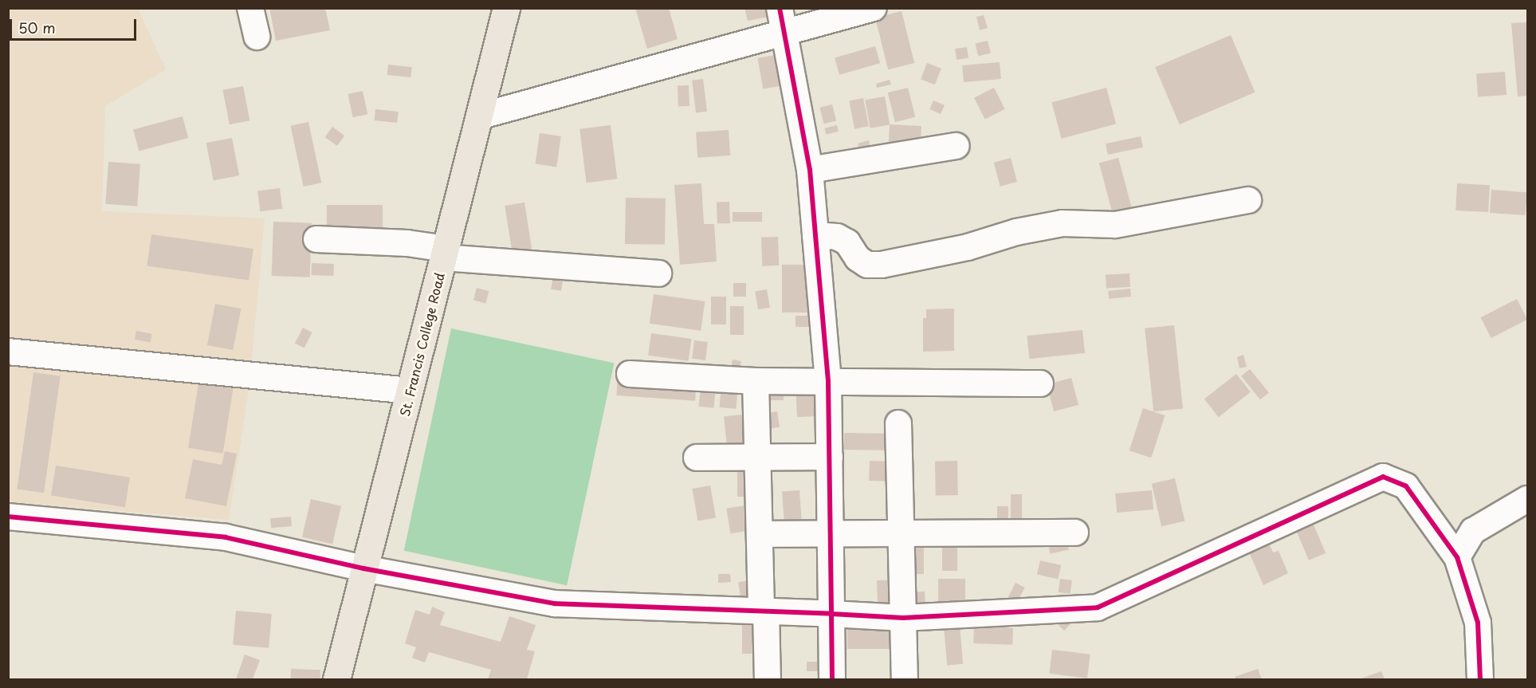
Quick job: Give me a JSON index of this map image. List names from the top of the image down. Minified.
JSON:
{"streets":{"main road":["St. Francis College Road"]},"scale_bar":"50 m"}
